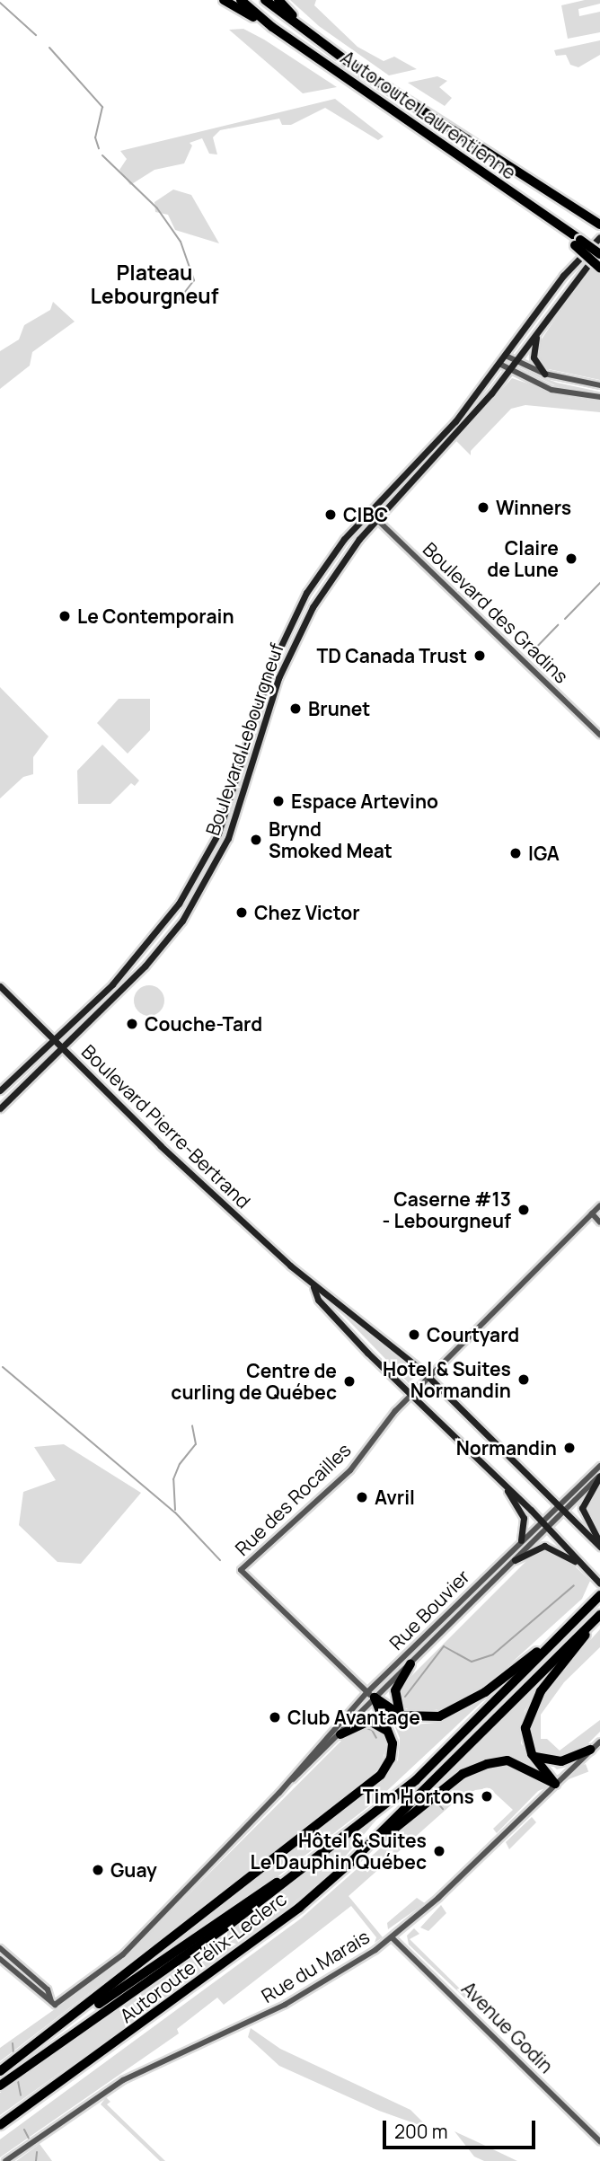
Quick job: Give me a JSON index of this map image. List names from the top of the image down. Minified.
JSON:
{"streets":{"highway":["Autoroute Laurentienne","Autoroute Félix-Leclerc"],"main road":["Boulevard Lebourgneuf","Boulevard Pierre-Bertrand"],"street":["Boulevard des Gradins","Rue des Rocailles","Rue Bouvier","Rue du Marais","Avenue Godin"]},"crossings":[["Autoroute Laurentienne","Boulevard Lebourgneuf"],["Boulevard des Gradins","Boulevard Lebourgneuf"],["Boulevard Lebourgneuf","Boulevard Pierre-Bertrand"],["Boulevard Pierre-Bertrand","Rue des Rocailles"],["Boulevard Pierre-Bertrand","Rue Bouvier"],["Rue des Rocailles","Rue Bouvier"],["Rue du Marais","Avenue Godin"]],"districts":["Plateau Lebourgneuf"],"places":["Winners","CIBC","Claire de Lune","Le Contemporain","TD Canada Trust","Brunet","Espace Artevino","Brynd Smoked Meat","IGA","Chez Victor","Couche-Tard","Caserne #13 - Lebourgneuf","Courtyard","Hotel & Suites Normandin","Centre de curling de Québec","Normandin","Avril","Club Avantage","Tim Hortons","Hôtel & Suites Le Dauphin Québec","Guay"],"scale_bar":"200 m"}
